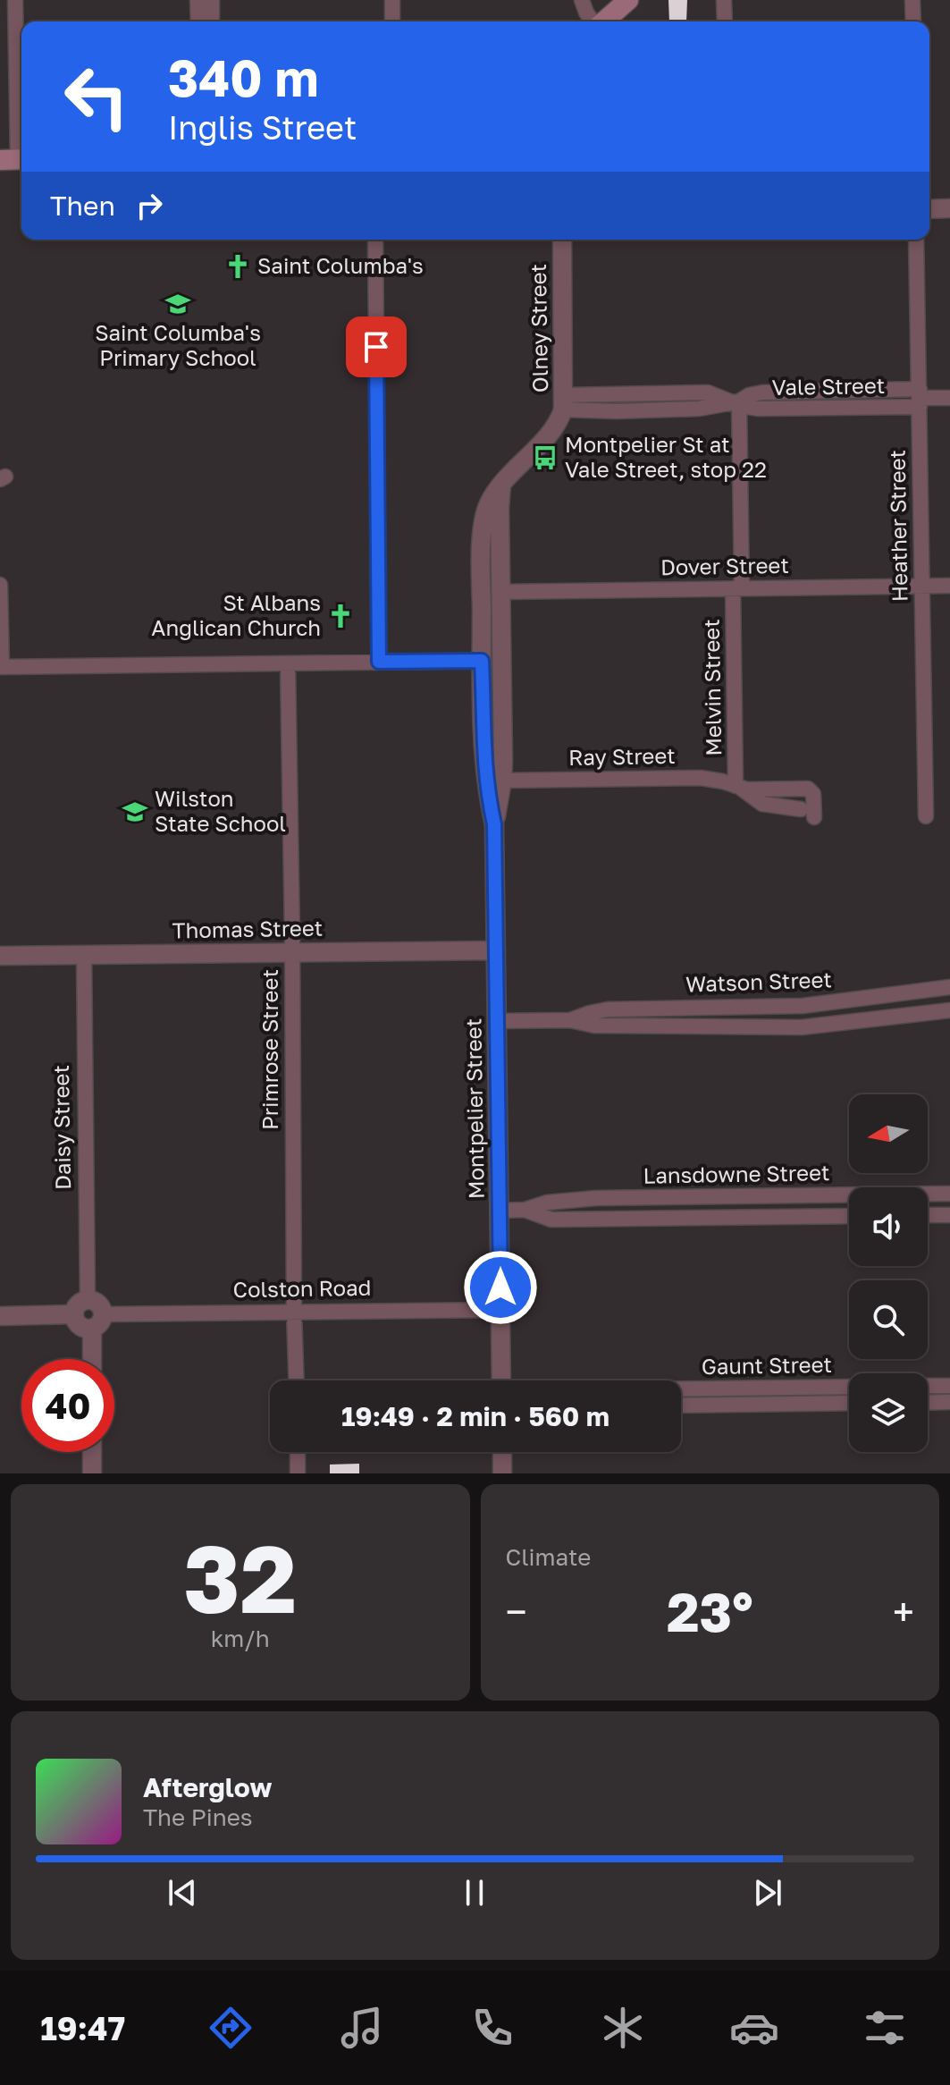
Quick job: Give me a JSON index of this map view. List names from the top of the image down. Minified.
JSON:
{"streets":{"street":["Olney Street","Vale Street","Heather Street","Dover Street","Melvin Street","Ray Street","Thomas Street","Watson Street","Primrose Street","Montpelier Street","Daisy Street","Lansdowne Street","Colston Road","Gaunt Street"]},"crossings":[["Olney Street","Vale Street"],["Olney Street","Montpelier Street"],["Vale Street","Heather Street"],["Vale Street","Melvin Street"],["Heather Street","Dover Street"],["Dover Street","Melvin Street"],["Dover Street","Montpelier Street"],["Melvin Street","Ray Street"],["Ray Street","Montpelier Street"],["Thomas Street","Primrose Street"],["Thomas Street","Montpelier Street"],["Thomas Street","Daisy Street"],["Watson Street","Montpelier Street"],["Primrose Street","Colston Road"],["Montpelier Street","Lansdowne Street"],["Montpelier Street","Colston Road"],["Daisy Street","Colston Road"]],"places":{"church":["Saint Columba's","St Albans Anglican Church"],"school or university":["Saint Columba's Primary School","Wilston State School"],"bus stop":["Montpelier St at Vale Street, stop 22"]},"north":"left","page":{"turn":["340 m","Inglis Street"],"then":"Then","limit":"40","trip":"19:49 · 2 min · 560 m","tile":[["32","km/h"],"Climate"],"heat":["−","23°","+"],"song":["Afterglow","The Pines"],"tabs":"19:47"}}
